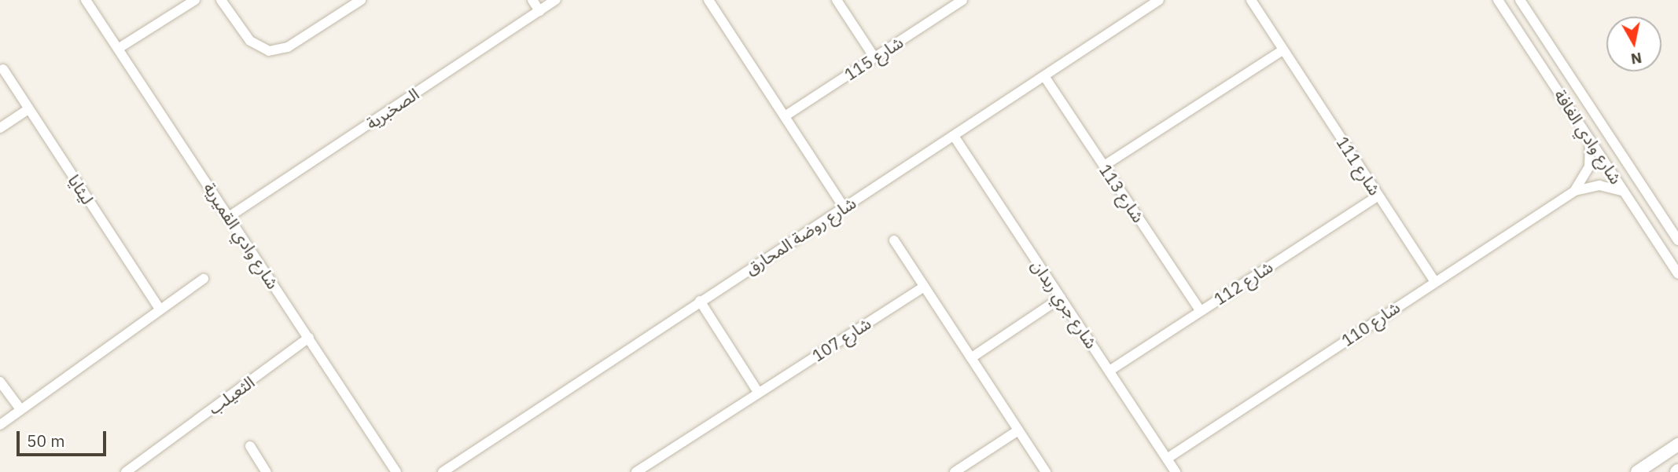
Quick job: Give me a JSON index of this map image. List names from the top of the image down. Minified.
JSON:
{"streets":{"street":["شارع 115","الصخبرية","شارع وادي الغافة","شارع 111","ليثايا","شارع 113","شارع وادي القميرية","شارع روضة المحارق","شارع 112","شارع جري ربدان","شارع 110","شارع 107","الثعيلب"]},"crossings":[["الصخبرية","شارع وادي القميرية"],["شارع وادي الغافة","شارع 110"],["شارع 111","شارع 112"],["شارع 111","شارع 110"],["شارع 113","شارع روضة المحارق"],["شارع 113","شارع 112"],["شارع وادي القميرية","الثعيلب"],["شارع روضة المحارق","شارع جري ربدان"],["شارع 112","شارع جري ربدان"],["شارع جري ربدان","شارع 110"]],"scale_bar":"50 m","north":"bottom"}
